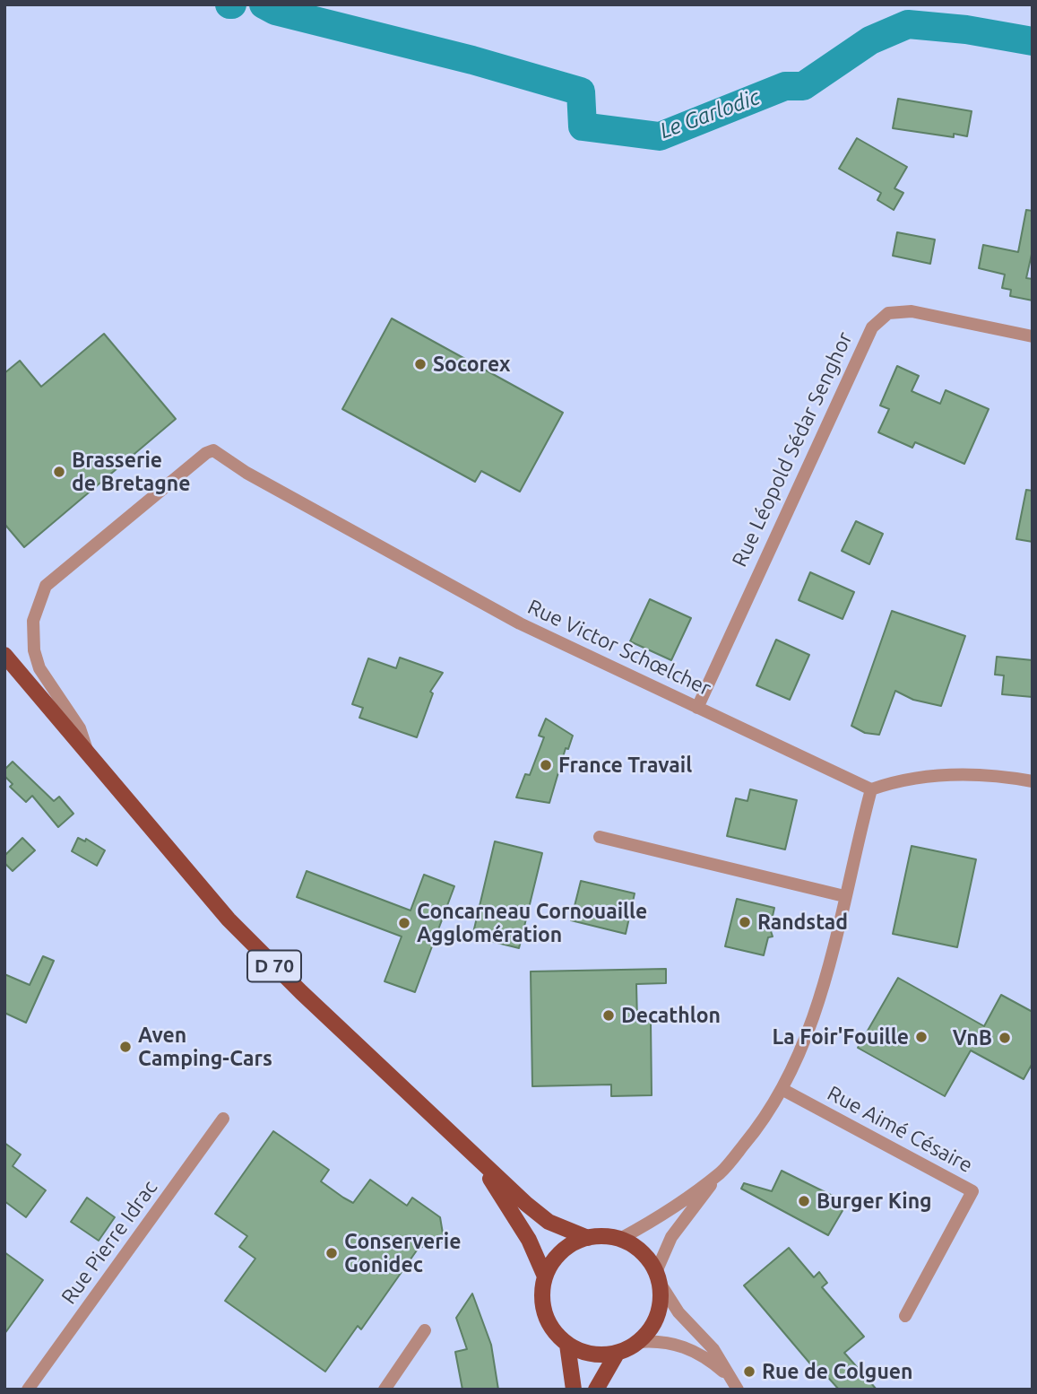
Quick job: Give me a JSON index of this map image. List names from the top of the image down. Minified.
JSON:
{"streets":{"main road":["D 70"],"street":["Rue Léopold Sédar Senghor","Rue Victor Schœlcher","Rue Aimé Césaire","Rue Pierre Idrac"]},"crossings":[["Rue Léopold Sédar Senghor","Rue Victor Schœlcher"],["Rue Victor Schœlcher","D 70"]],"water":["Le Garlodic"],"places":["Socorex","Brasserie de Bretagne","France Travail","Randstad","Concarneau Cornouaille Agglomération","Decathlon","La Foir'Fouille","VnB","Aven Camping-Cars","Burger King","Conserverie Gonidec","Rue de Colguen"]}
